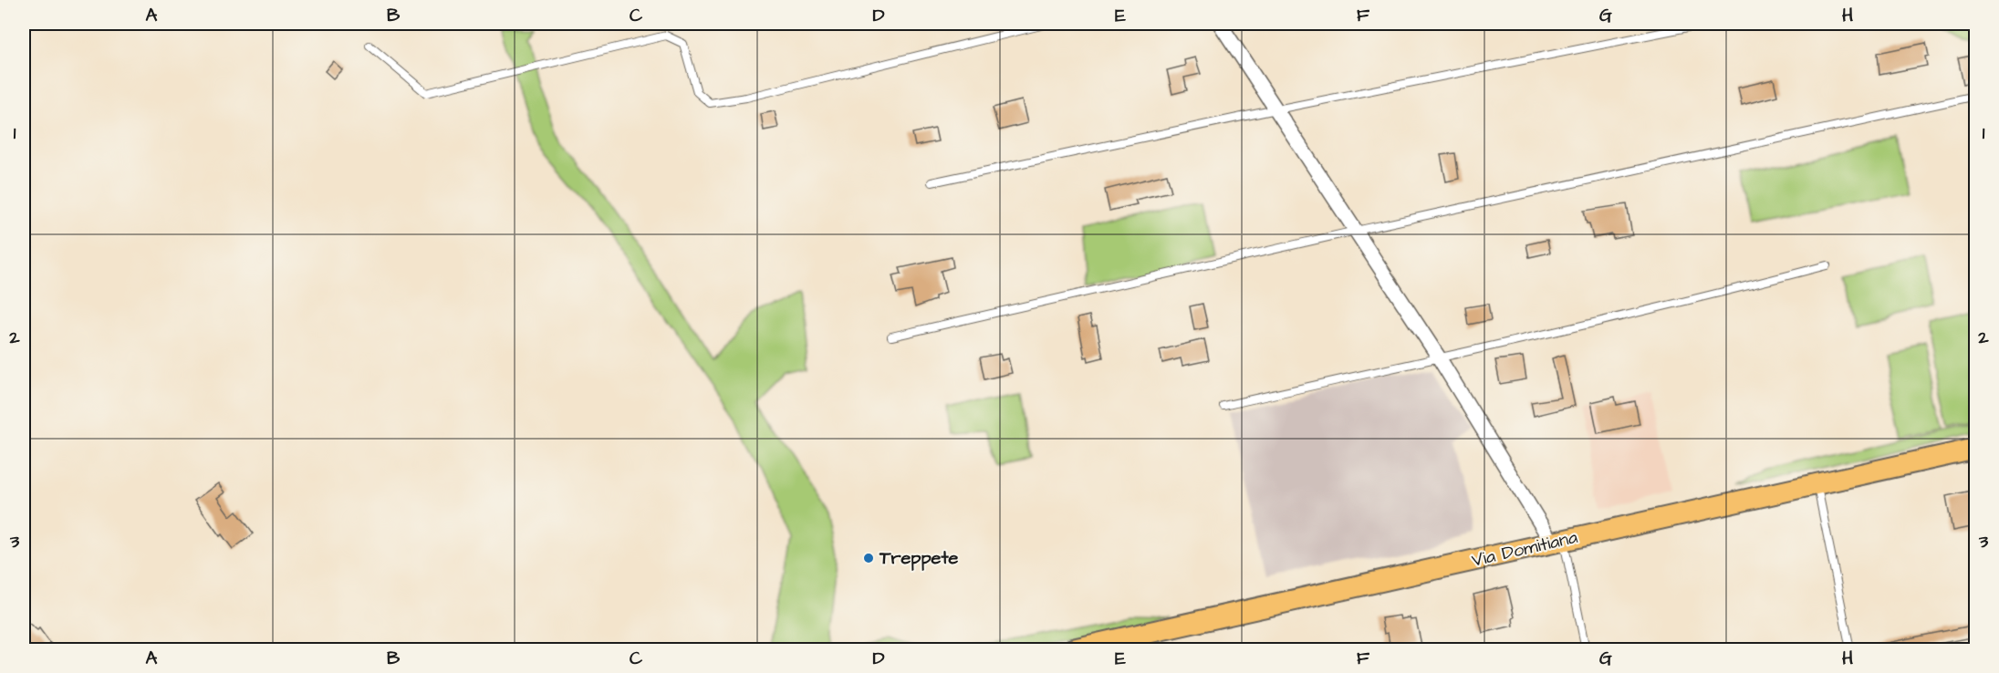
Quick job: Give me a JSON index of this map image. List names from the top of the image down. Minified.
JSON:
{"streets":{"main road":["Via Domitiana"]},"places":["Treppete"],"grid":{"columns":["A","B","C","D","E","F","G","H"],"rows":["1","2","3"]}}
